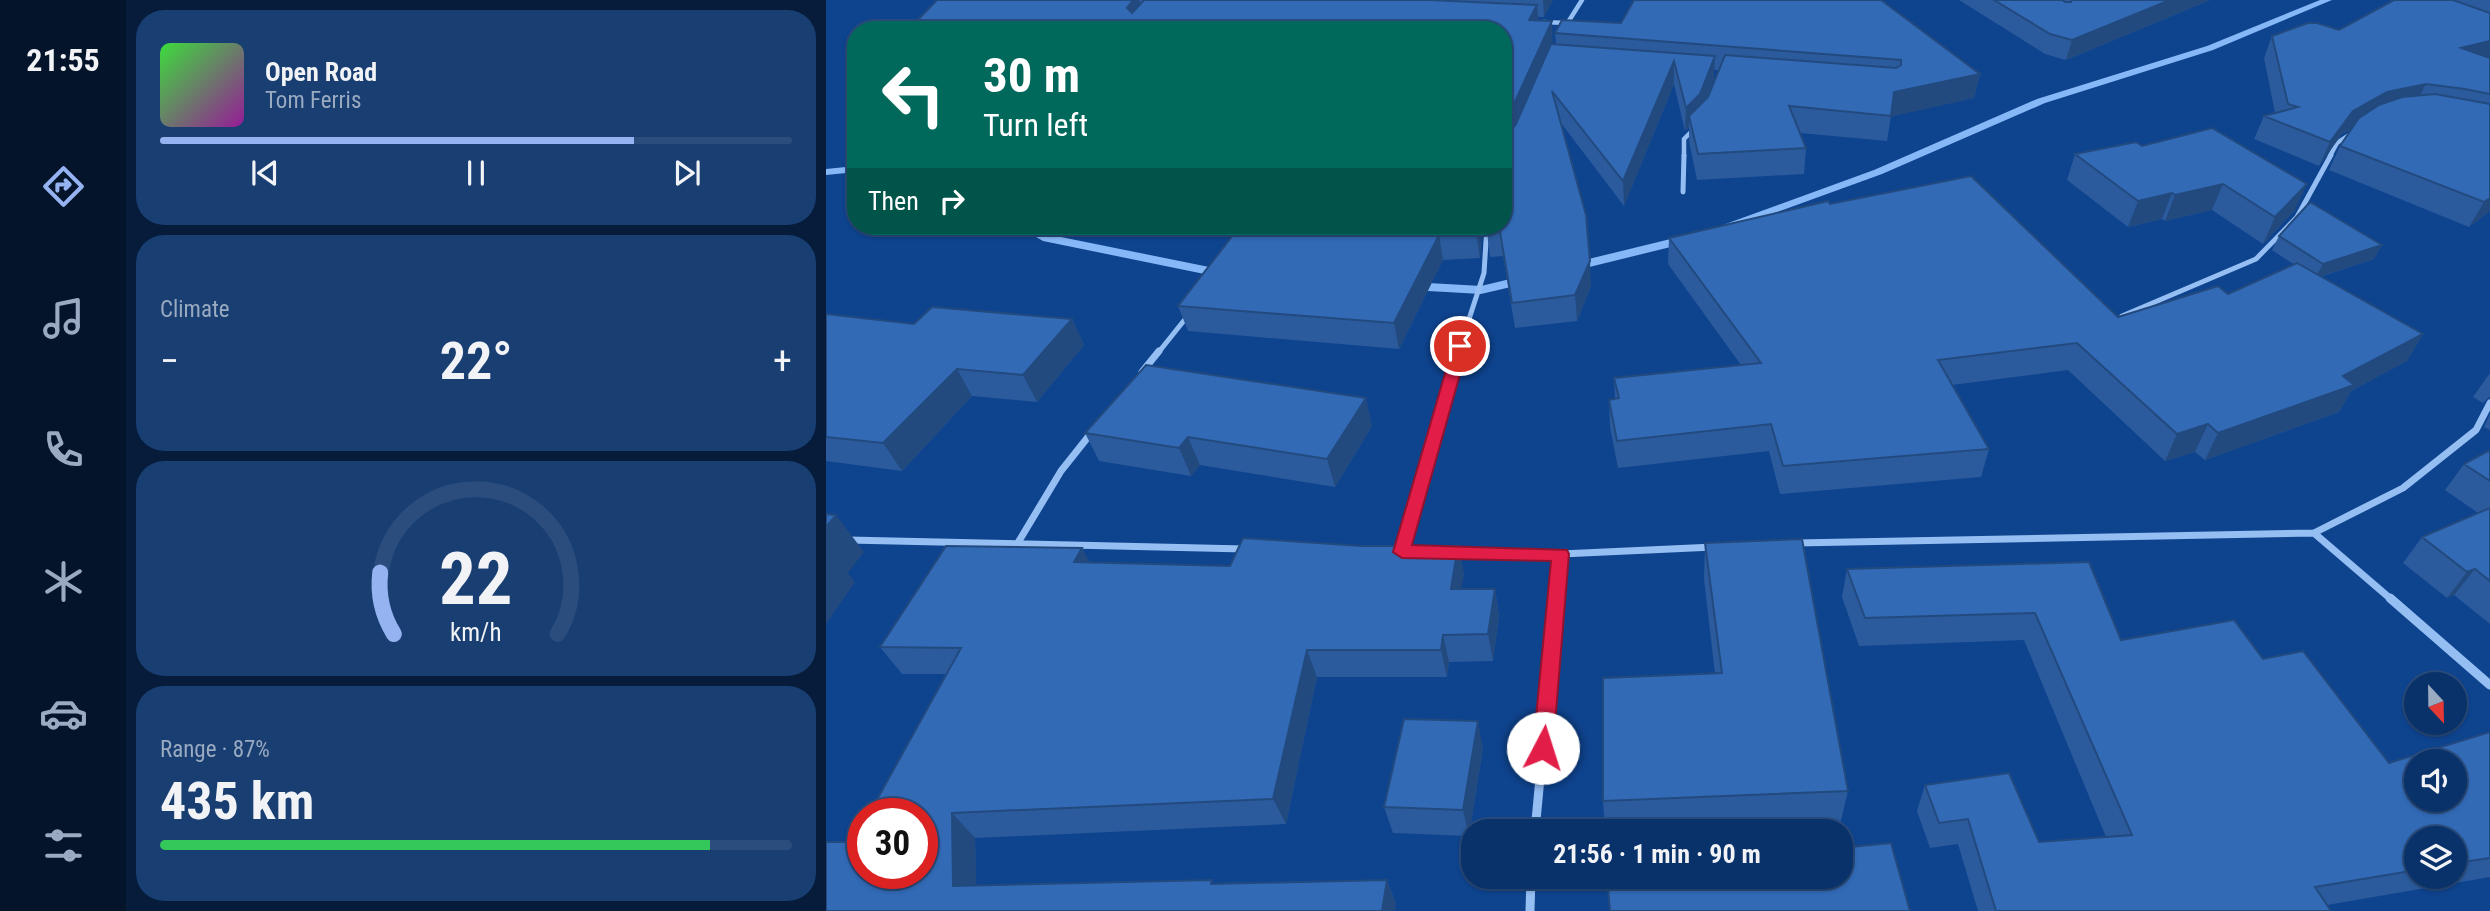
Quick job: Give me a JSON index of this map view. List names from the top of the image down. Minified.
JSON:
{"north":"bottom","page":{"tabs":"21:55","turn":["30 m","Turn left"],"song":["Open Road","Tom Ferris"],"then":"Then","tile":["Climate",["Range · 87%","435 km"]],"heat":["−","22°","+"],"limit":"30","trip":"21:56 · 1 min · 90 m","gauge":["22","km/h"]}}
